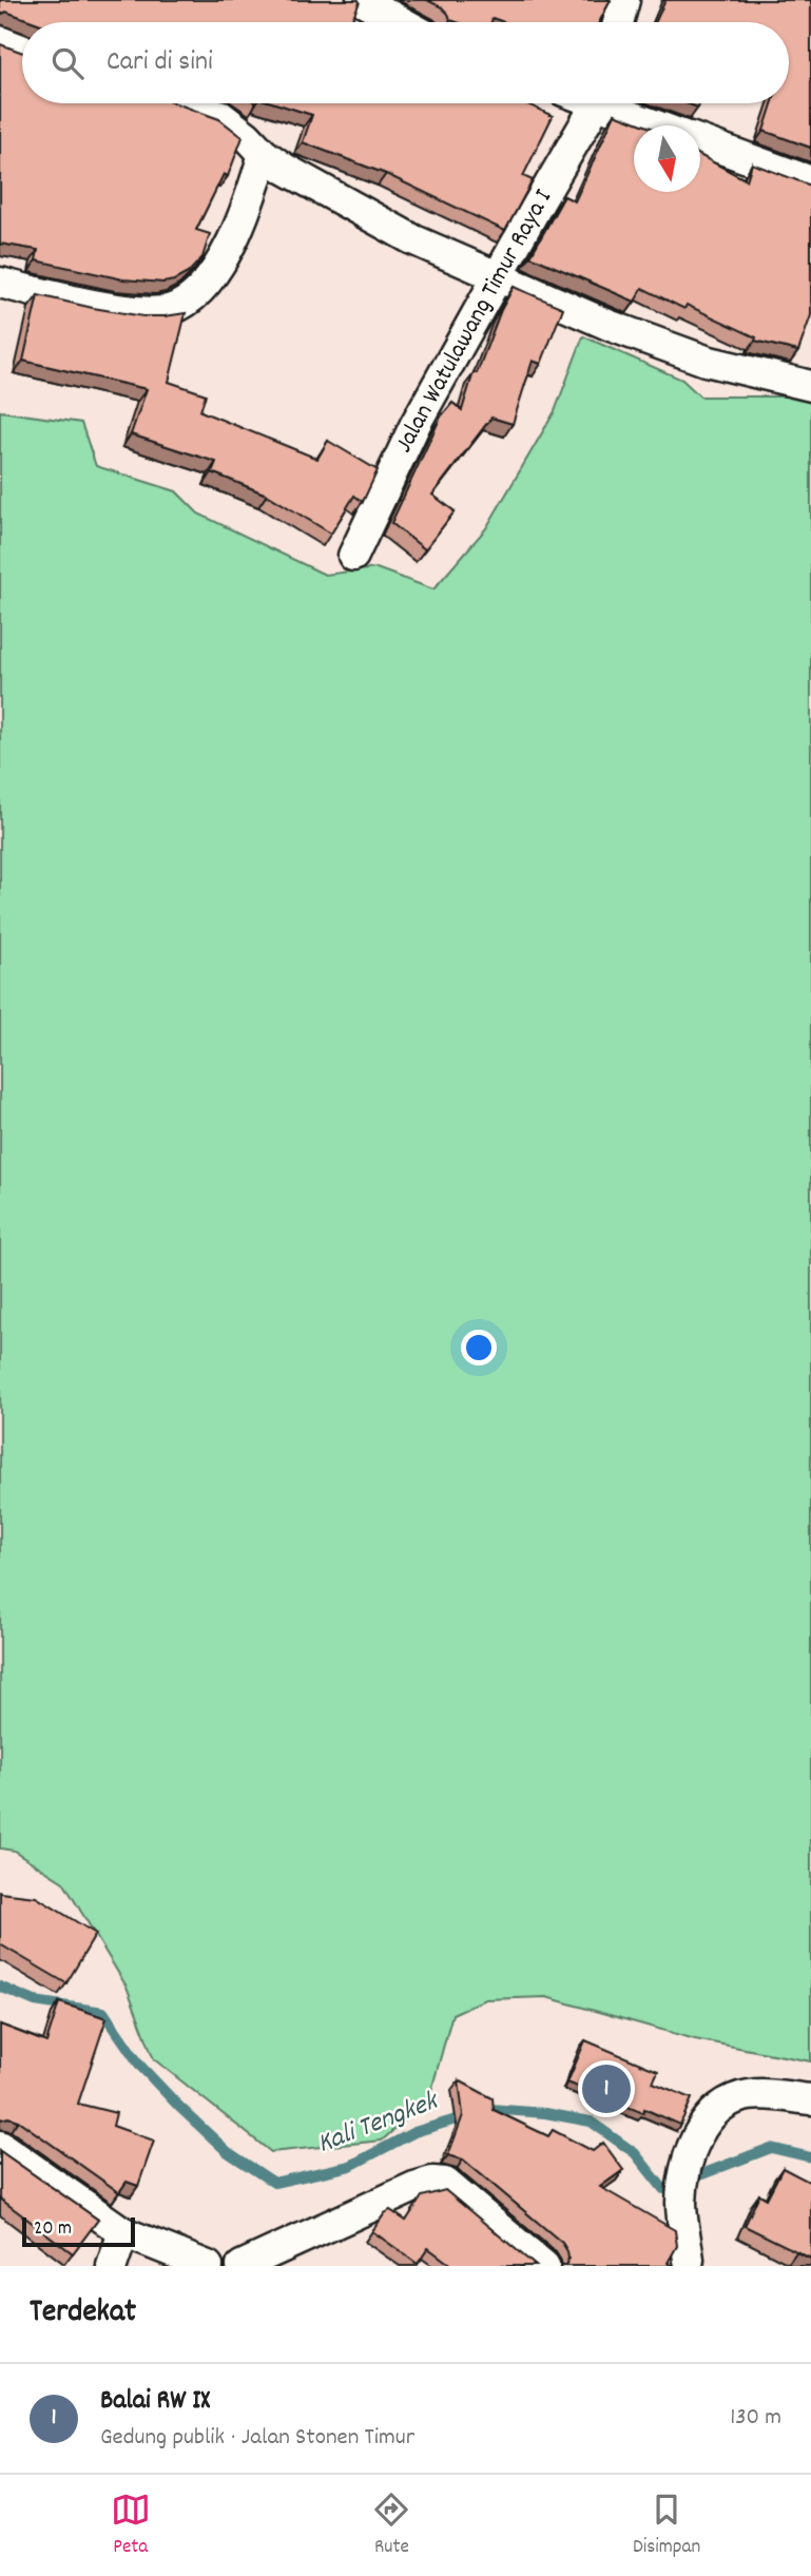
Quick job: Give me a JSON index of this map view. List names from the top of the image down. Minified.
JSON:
{"streets":{"street":["Jalan Watulawang Timur Raya I"]},"water":["Kali Tengkek"],"scale_bar":"20 m","north":"bottom","page":{"search":"Cari di sini","pins":"1","scale":"20 m","heading":"Terdekat","list":[{"mark":"1","name":"Balai RW IX","note":"Gedung publik · Jalan Stonen Timur","value":"130 m"}],"nav":["Peta","Rute","Disimpan"]}}
